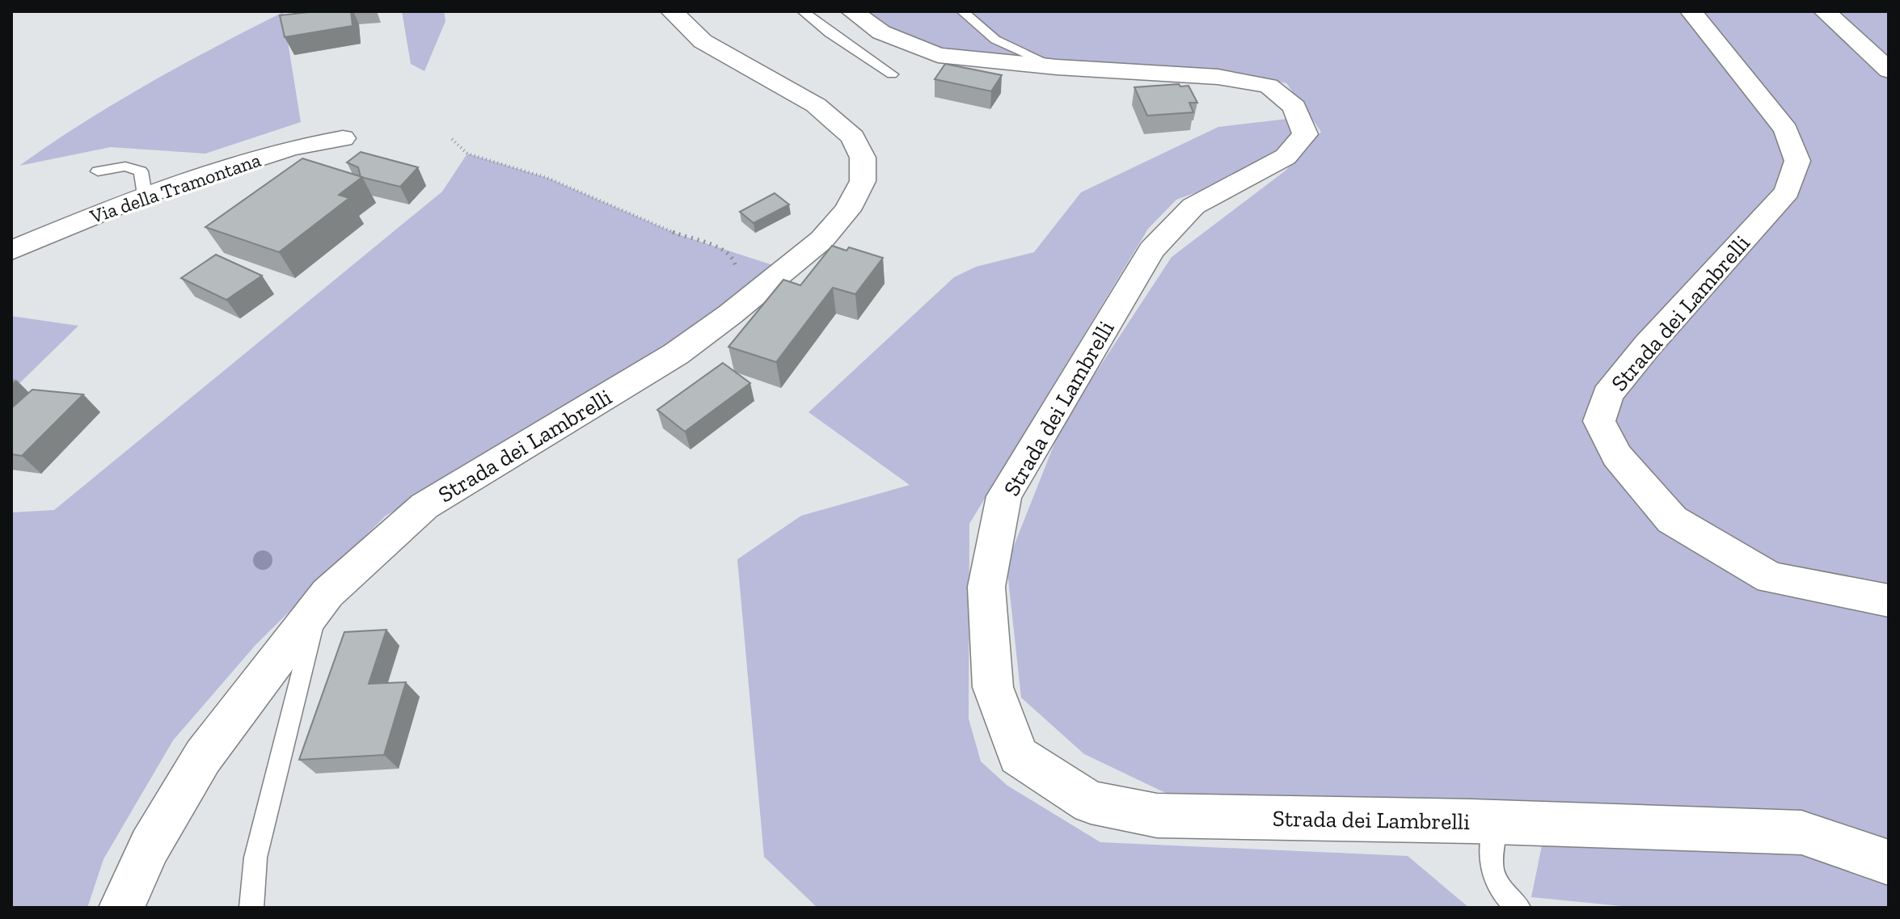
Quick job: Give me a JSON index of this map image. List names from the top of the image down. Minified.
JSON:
{"streets":{"street":["Via della Tramontana","Strada dei Lambrelli"]}}
